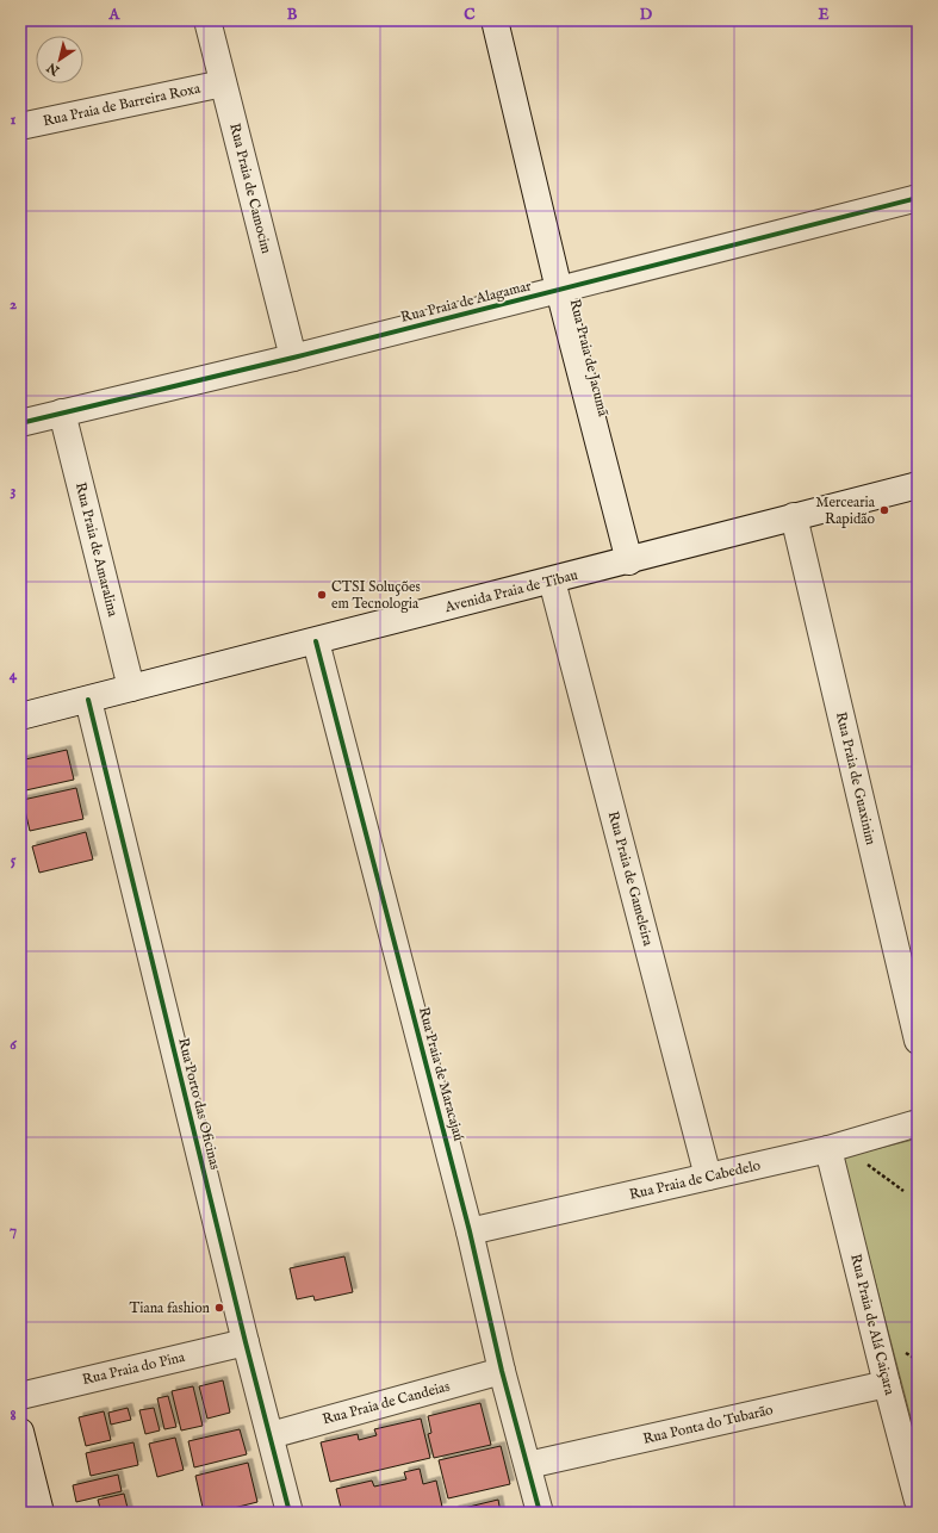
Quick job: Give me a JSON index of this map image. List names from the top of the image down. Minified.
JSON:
{"streets":{"street":["Rua Praia de Barreira Roxa","Rua Praia de Camocim","Rua Praia de Alagamar","Rua Praia de Jacumã","Rua Praia de Amaralina","Avenida Praia de Tibau","Rua Praia de Guaxinim","Rua Praia de Gameleira","Rua Praia de Maracajaú","Rua Porto das Oficinas","Rua Praia de Cabedelo","Rua Praia de Alá Caiçara","Rua Praia do Pina","Rua Praia de Candeias","Rua Ponta do Tubarão"]},"crossings":[["Rua Praia de Barreira Roxa","Rua Praia de Camocim"],["Rua Praia de Camocim","Rua Praia de Alagamar"],["Rua Praia de Alagamar","Rua Praia de Jacumã"],["Rua Praia de Alagamar","Rua Praia de Amaralina"],["Rua Praia de Jacumã","Avenida Praia de Tibau"],["Rua Praia de Amaralina","Avenida Praia de Tibau"],["Avenida Praia de Tibau","Rua Praia de Guaxinim"],["Avenida Praia de Tibau","Rua Praia de Gameleira"],["Avenida Praia de Tibau","Rua Praia de Maracajaú"],["Avenida Praia de Tibau","Rua Porto das Oficinas"],["Rua Praia de Gameleira","Rua Praia de Cabedelo"],["Rua Praia de Maracajaú","Rua Praia de Cabedelo"],["Rua Praia de Maracajaú","Rua Praia de Candeias"],["Rua Praia de Maracajaú","Rua Ponta do Tubarão"],["Rua Porto das Oficinas","Rua Praia do Pina"],["Rua Porto das Oficinas","Rua Praia de Candeias"],["Rua Praia de Cabedelo","Rua Praia de Alá Caiçara"],["Rua Praia de Alá Caiçara","Rua Ponta do Tubarão"]],"places":["Mercearia Rapidão","CTSI Soluções em Tecnologia","Tiana fashion"],"north":"bottom left","grid":{"columns":["A","B","C","D","E"],"rows":["1","2","3","4","5","6","7","8"]}}
